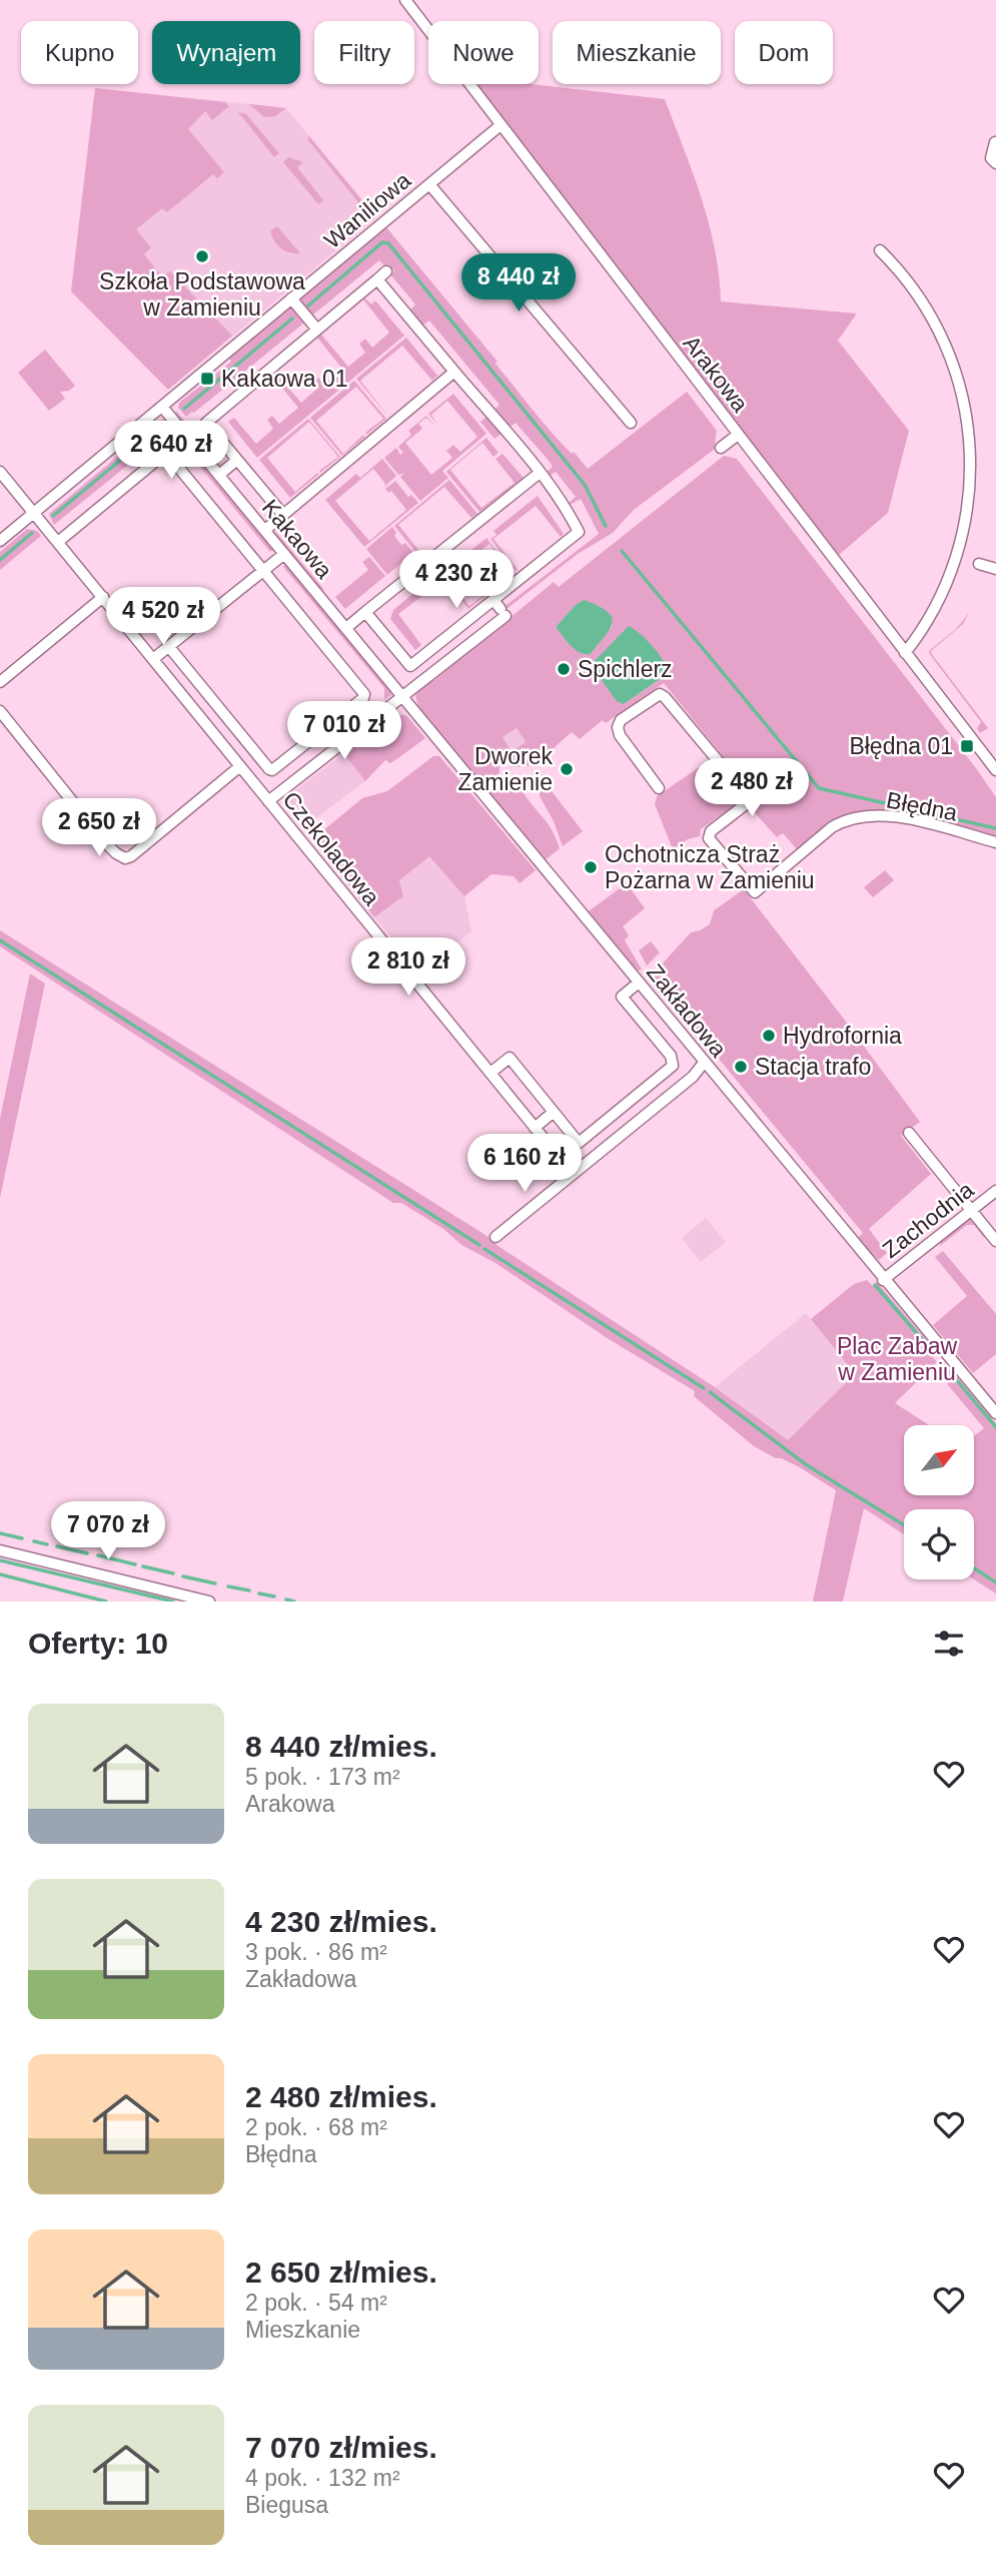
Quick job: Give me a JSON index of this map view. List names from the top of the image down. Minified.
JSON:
{"streets":{"street":["Waniliowa","Arakowa","Kakaowa","Błędna","Czekoladowa","Zakładowa","Zachodnia"]},"crossings":[["Waniliowa","Arakowa"],["Waniliowa","Kakaowa"],["Waniliowa","Czekoladowa"],["Kakaowa","Zakładowa"],["Zakładowa","Zachodnia"]],"parks":["Plac Zabaw w Zamieniu"],"places":{"other":["Szkoła Podstawowa w Zamieniu","Spichlerz","Dworek Zamienie","Ochotnicza Straż Pożarna w Zamieniu","Hydrofornia","Stacja trafo"],"transit":["Kakaowa 01","Błędna 01"]},"north":"top right","page":{"chip":["Kupno","Wynajem","Filtry","Nowe","Mieszkanie","Dom"],"price":["8 440 zł","2 640 zł","4 230 zł","4 520 zł","7 010 zł","2 480 zł","2 650 zł","2 810 zł","6 160 zł","7 070 zł"],"heading":"Oferty: 10","list":[{"name":"8 440 zł/mies.","note":"5 pok. · 173 m² · Arakowa"},{"name":"4 230 zł/mies.","note":"3 pok. · 86 m² · Zakładowa"},{"name":"2 480 zł/mies.","note":"2 pok. · 68 m² · Błędna"},{"name":"2 650 zł/mies.","note":"2 pok. · 54 m² · Mieszkanie"},{"name":"7 070 zł/mies.","note":"4 pok. · 132 m² · Biegusa"}]}}
